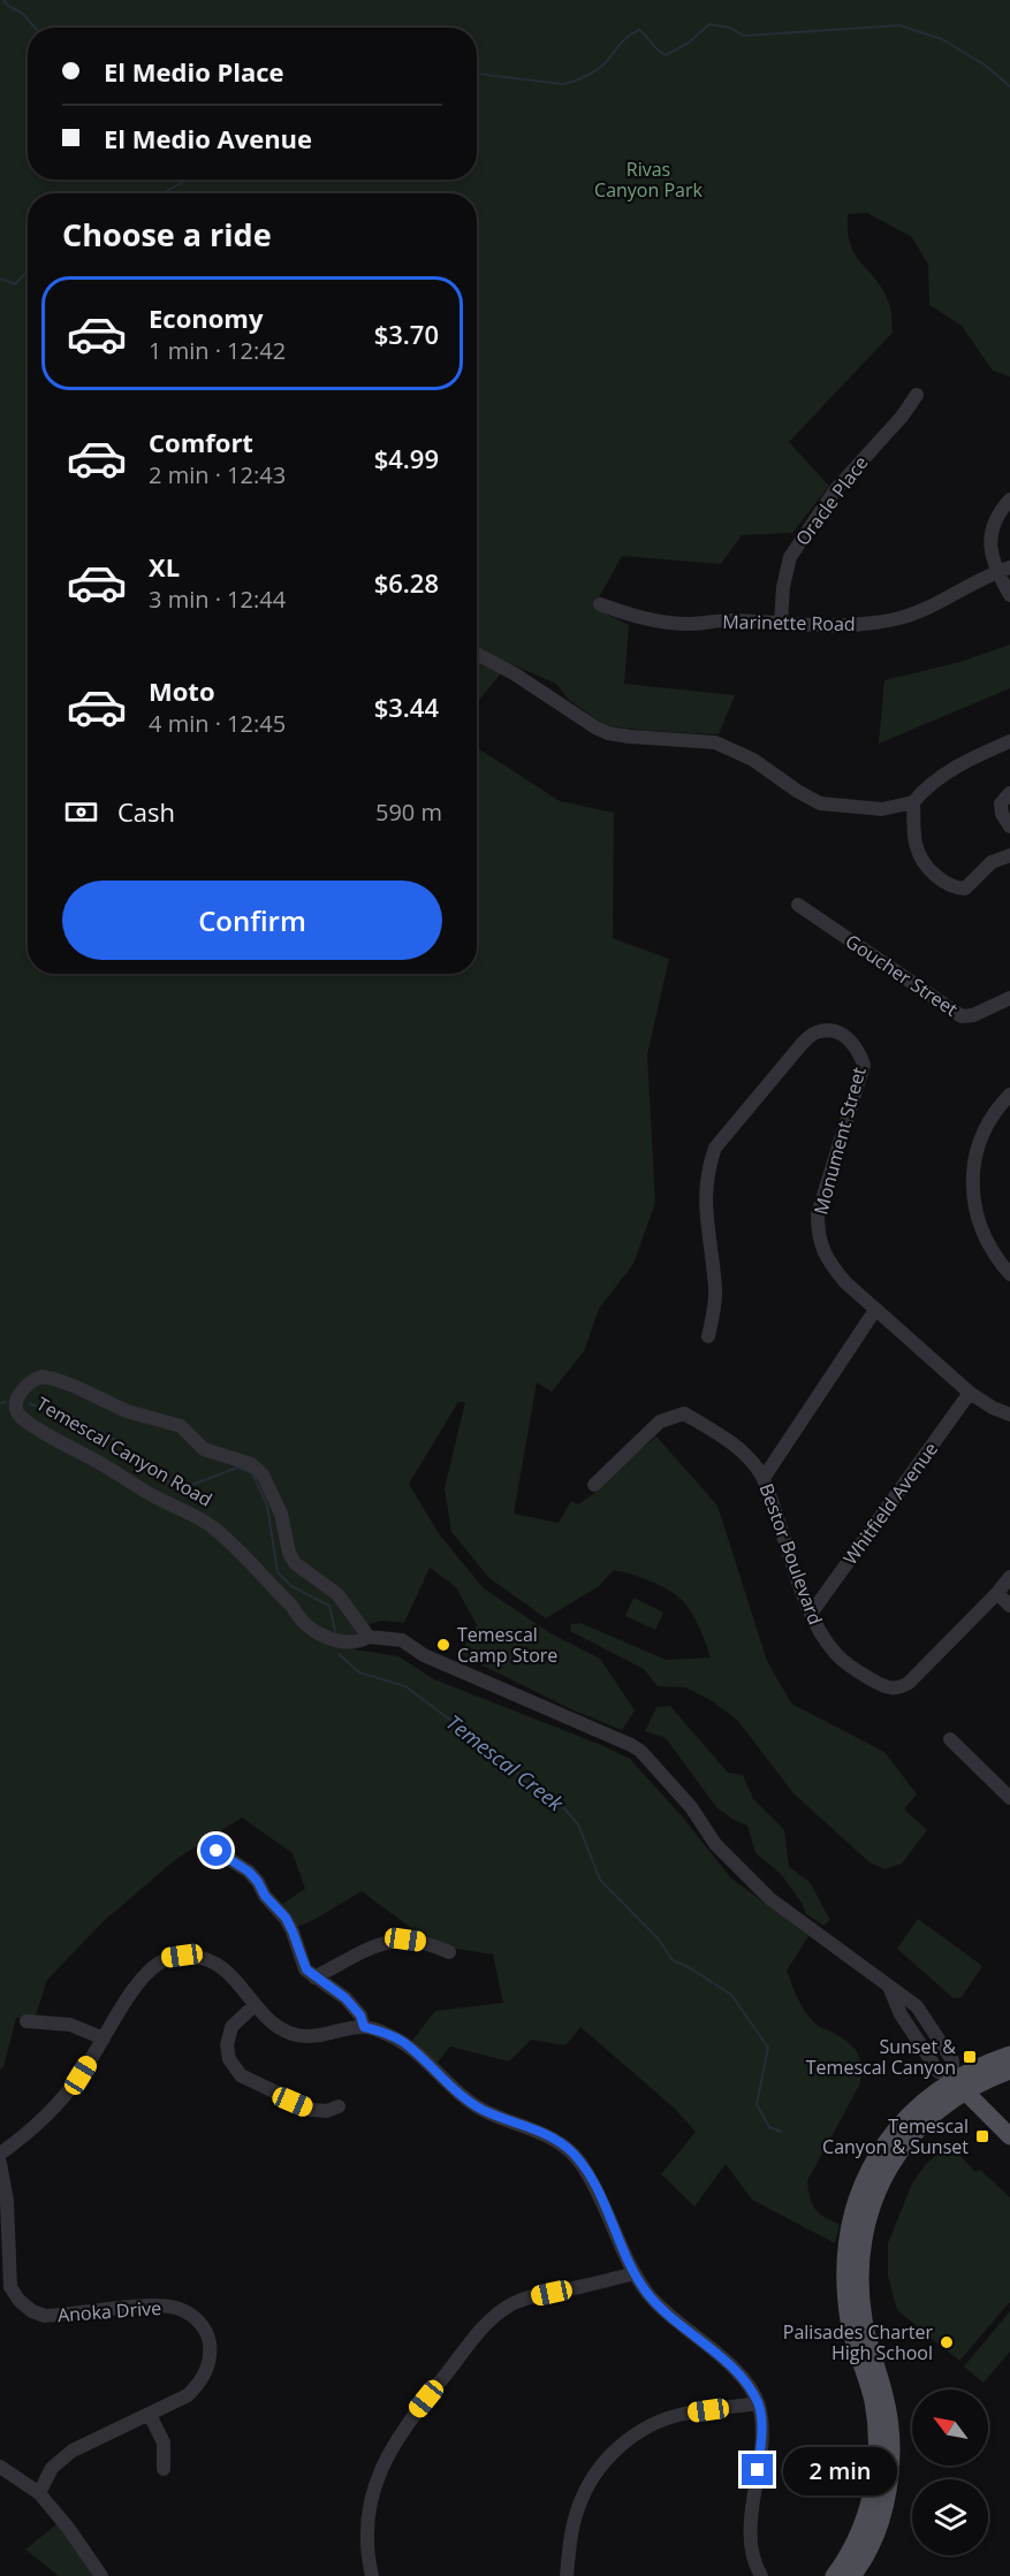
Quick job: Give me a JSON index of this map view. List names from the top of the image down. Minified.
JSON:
{"streets":{"main road":["Temescal Canyon Road"],"street":["Oracle Place","Marinette Road","Goucher Street","Monument Street","Whitfield Avenue","Bestor Boulevard","Anoka Drive"]},"crossings":[["Oracle Place","Marinette Road"],["Monument Street","Whitfield Avenue"],["Whitfield Avenue","Bestor Boulevard"]],"water":["Temescal Creek"],"parks":["Rivas Canyon Park"],"places":{"other":["Temescal Camp Store","Palisades Charter High School"],"transit":["Sunset & Temescal Canyon","Temescal Canyon & Sunset"]},"north":"top left","page":{"banner":["El Medio Place","El Medio Avenue"],"heading":"Choose a ride","list":[{"name":"Economy","note":"1 min · 12:42","value":"$3.70"},{"name":"Comfort","note":"2 min · 12:43","value":"$4.99"},{"name":"XL","note":"3 min · 12:44","value":"$6.28"},{"name":"Moto","note":"4 min · 12:45","value":"$3.44"}],"pay":["Cash","590 m"],"buttons":"Confirm","bubble":"2 min"}}
